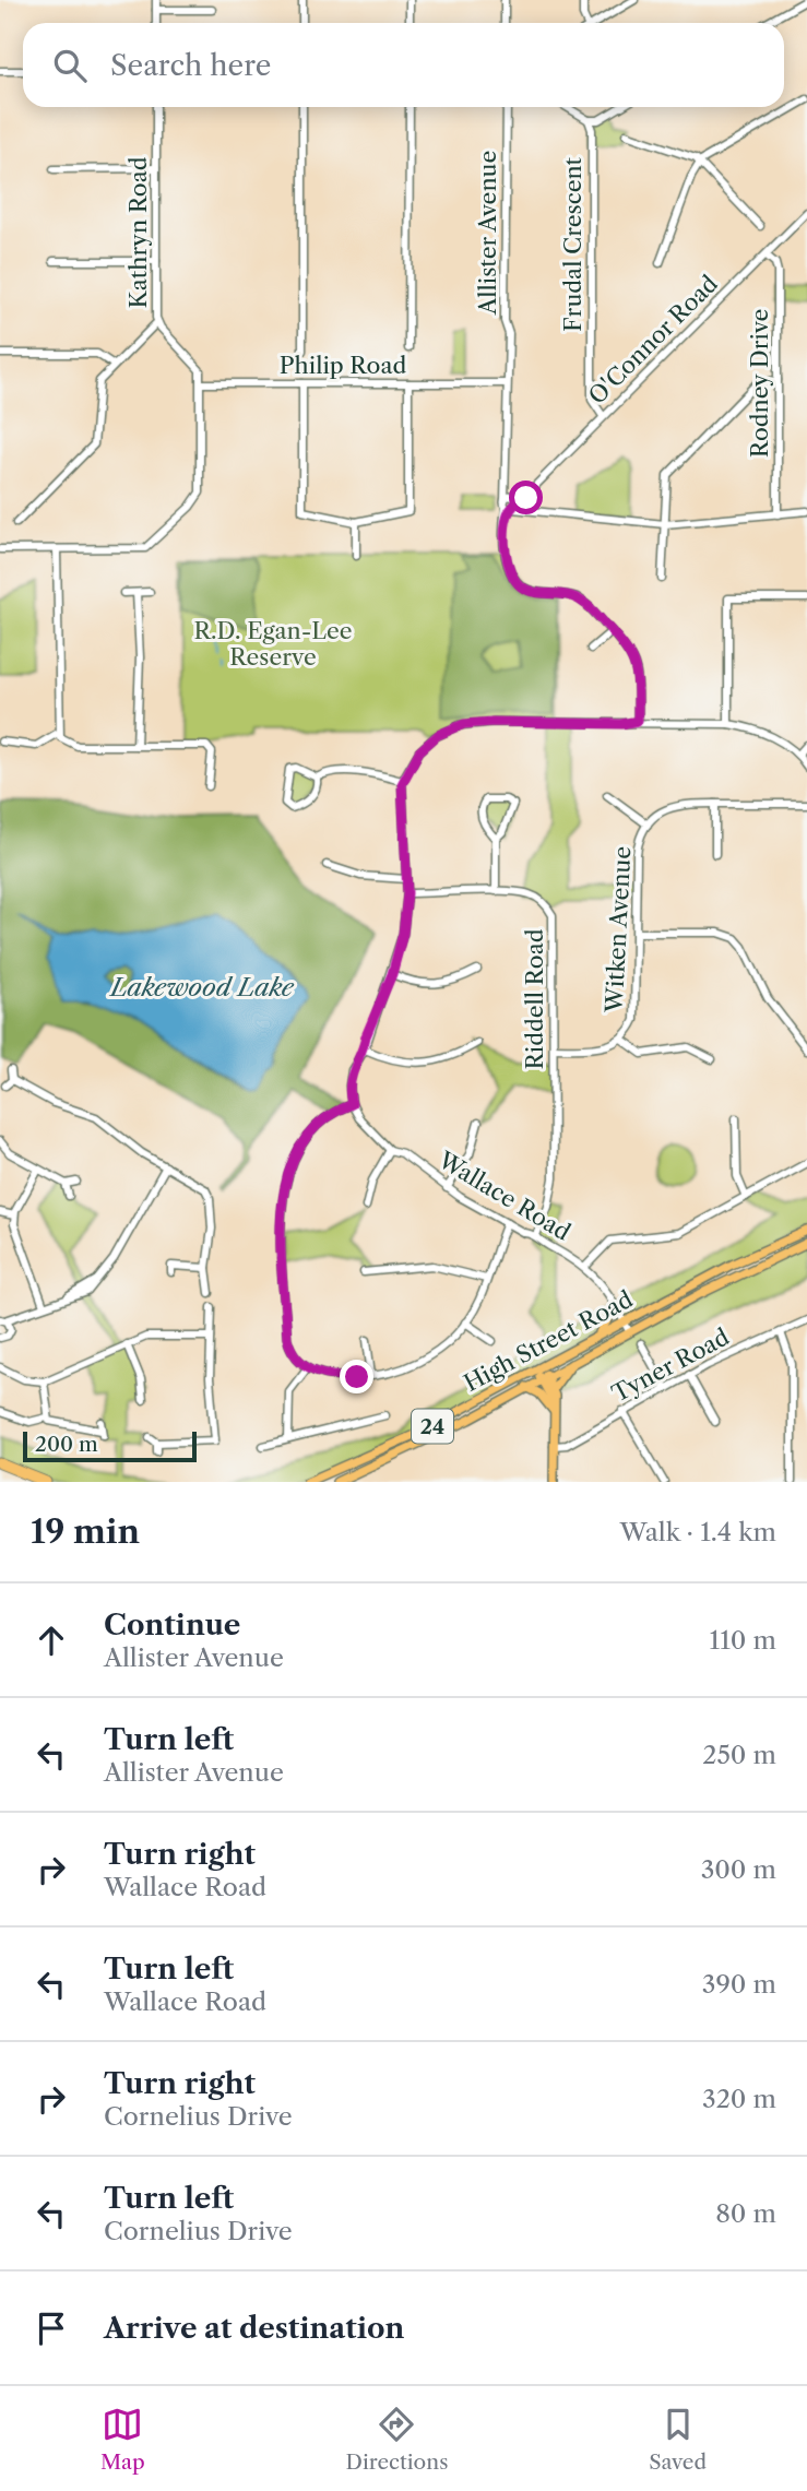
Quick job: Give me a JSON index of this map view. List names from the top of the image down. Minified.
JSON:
{"streets":{"main road":["High Street Road","24"],"street":["Kathryn Road","Allister Avenue","Frudal Crescent","O'Connor Road","Philip Road","Rodney Drive","Witken Avenue","Riddell Road","Wallace Road","Tyner Road"]},"crossings":[["Kathryn Road","Philip Road"],["Allister Avenue","O'Connor Road"],["Allister Avenue","Philip Road"],["Frudal Crescent","O'Connor Road"],["O'Connor Road","Rodney Drive"],["Witken Avenue","Riddell Road"],["Riddell Road","Wallace Road"],["Wallace Road","High Street Road"]],"water":["Lakewood Lake"],"parks":["R.D. Egan-Lee Reserve"],"scale_bar":"200 m","page":{"search":"Search here","scale":"200 m","heading":["19 min","Walk · 1.4 km"],"list":[["Continue","Allister Avenue","110 m"],["Turn left","Allister Avenue","250 m"],["Turn right","Wallace Road","300 m"],["Turn left","Wallace Road","390 m"],["Turn right","Cornelius Drive","320 m"],["Turn left","Cornelius Drive","80 m"],"Arrive at destination"],"nav":["Map","Directions","Saved"]}}
